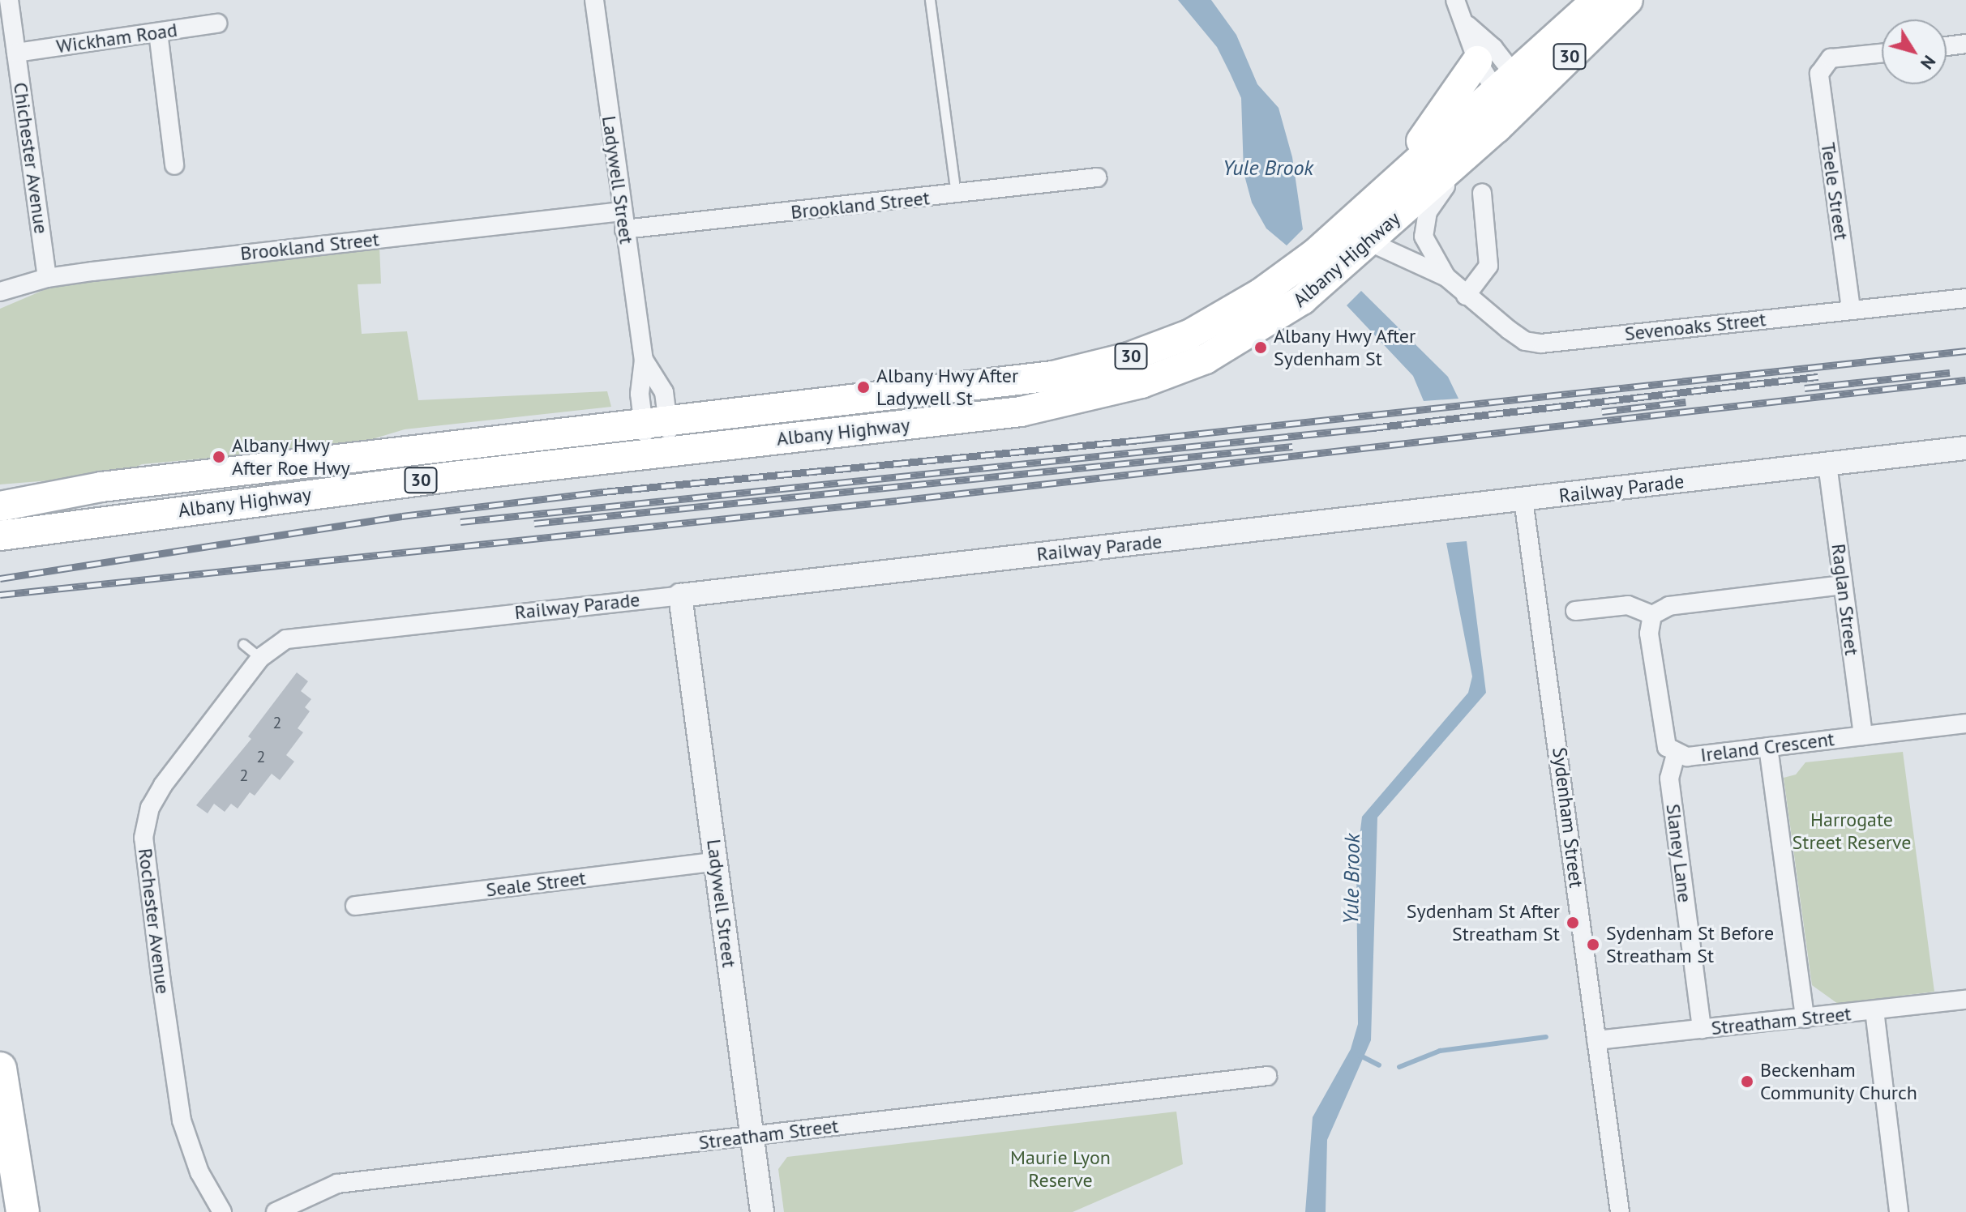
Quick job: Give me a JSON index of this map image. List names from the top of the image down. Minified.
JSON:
{"streets":{"highway":["30","Albany Highway"],"street":["Wickham Road","Chichester Avenue","Ladywell Street","Teele Street","Brookland Street","Sevenoaks Street","Railway Parade","Raglan Street","Ireland Crescent","Sydenham Street","Slaney Lane","Seale Street","Rochester Avenue","Streatham Street"]},"crossings":[["Wickham Road","Chichester Avenue"],["Chichester Avenue","Brookland Street"],["Ladywell Street","Brookland Street"],["Ladywell Street","Albany Highway"],["Ladywell Street","Railway Parade"],["Ladywell Street","Seale Street"],["Ladywell Street","Streatham Street"],["Teele Street","Sevenoaks Street"],["Albany Highway","Sevenoaks Street"],["Railway Parade","Raglan Street"],["Railway Parade","Sydenham Street"],["Railway Parade","Rochester Avenue"],["Raglan Street","Ireland Crescent"],["Ireland Crescent","Slaney Lane"],["Sydenham Street","Streatham Street"],["Slaney Lane","Streatham Street"]],"water":["Yule Brook"],"parks":["Harrogate Street Reserve","Maurie Lyon Reserve"],"places":["Albany Hwy After Sydenham St","Albany Hwy After Ladywell St","Albany Hwy After Roe Hwy","Sydenham St After Streatham St","Sydenham St Before Streatham St","Beckenham Community Church"],"house_numbers":["2","2","2"],"north":"bottom right"}
